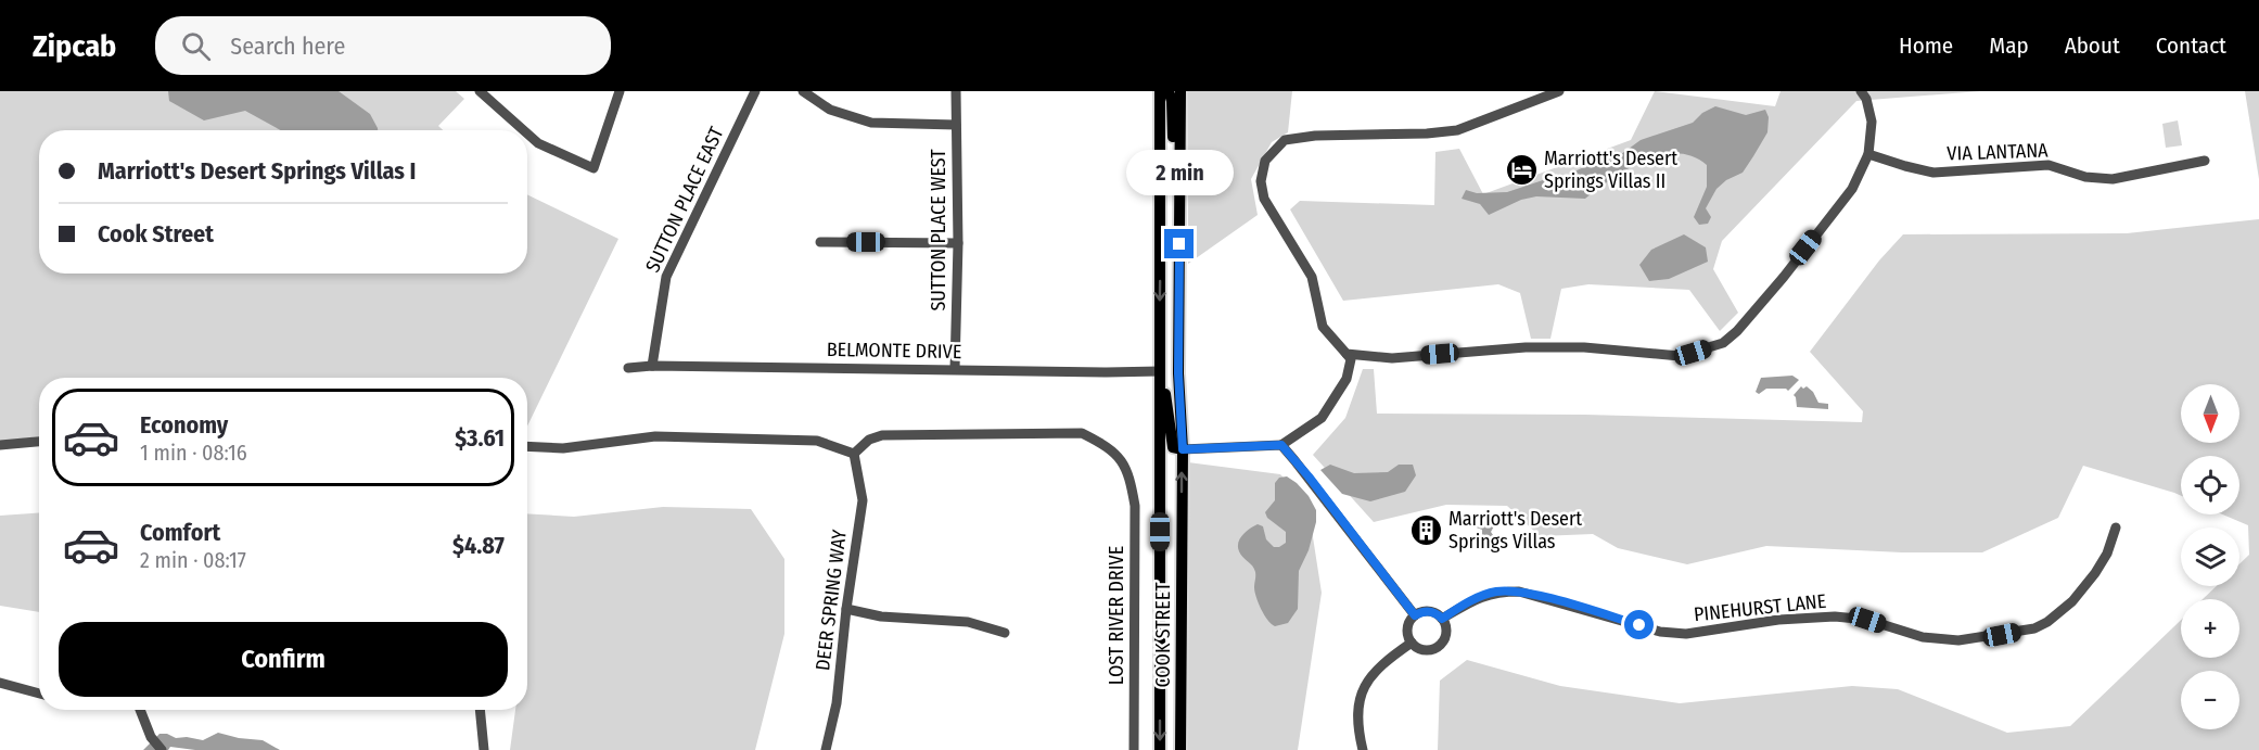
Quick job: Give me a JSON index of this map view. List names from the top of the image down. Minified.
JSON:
{"streets":{"main road":["COOK STREET"],"street":["VIA LANTANA","SUTTON PLACE EAST","SUTTON PLACE WEST","BELMONTE DRIVE","DEER SPRING WAY","PINEHURST LANE","LOST RIVER DRIVE"]},"crossings":[["SUTTON PLACE EAST","BELMONTE DRIVE"],["SUTTON PLACE WEST","BELMONTE DRIVE"],["BELMONTE DRIVE","COOK STREET"],["DEER SPRING WAY","LOST RIVER DRIVE"]],"places":{"hotel":["Marriott's Desert Springs Villas II"],"building":["Marriott's Desert Springs Villas"]},"north":"bottom","page":{"header":"Zipcab","search":"Search here","nav":["Home","Map","About","Contact"],"banner":["Marriott's Desert Springs Villas I","Cook Street"],"bubble":"2 min","map_buttons":["+","−"],"list":[{"name":"Economy","note":"1 min · 08:16","value":"$3.61"},{"name":"Comfort","note":"2 min · 08:17","value":"$4.87"}],"buttons":"Confirm"}}
